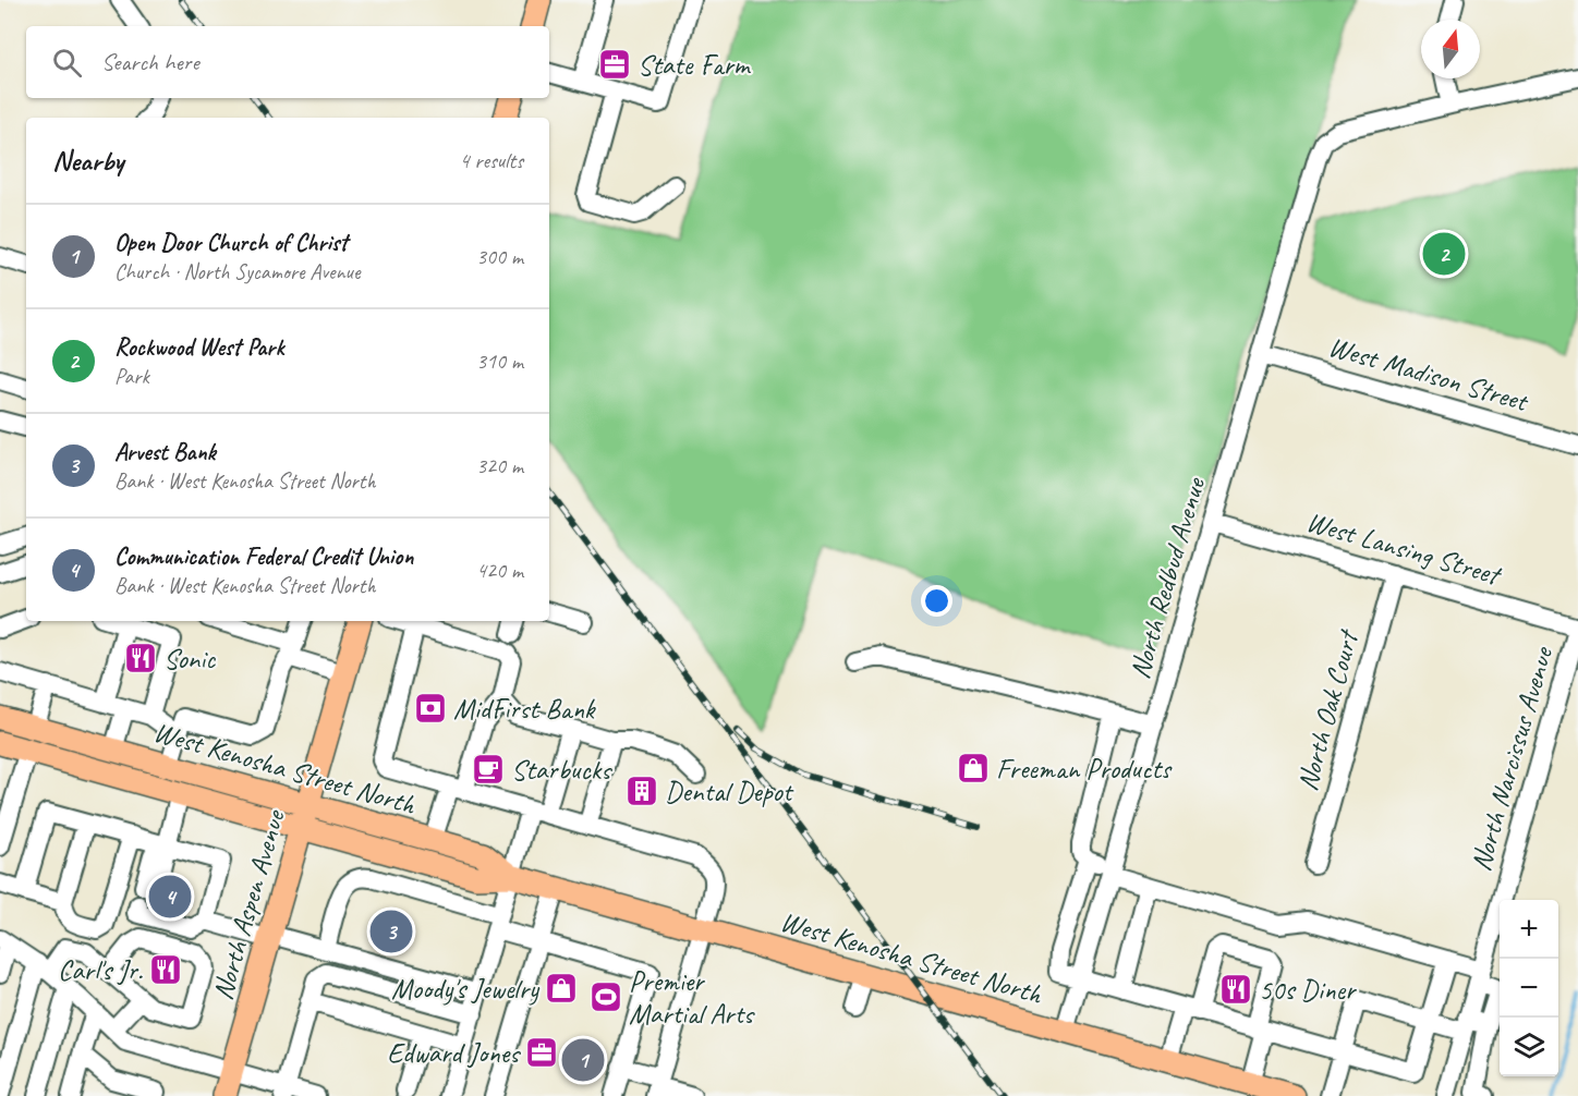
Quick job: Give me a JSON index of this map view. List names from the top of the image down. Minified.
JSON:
{"streets":{"main road":["West Kenosha Street North","North Aspen Avenue"],"street":["West Madison Street","West Lansing Street","North Redbud Avenue","North Oak Court","North Narcissus Avenue"]},"crossings":[["West Madison Street","North Redbud Avenue"],["West Lansing Street","North Redbud Avenue"],["West Lansing Street","North Oak Court"],["West Lansing Street","North Narcissus Avenue"],["North Redbud Avenue","West Kenosha Street North"],["West Kenosha Street North","North Aspen Avenue"]],"places":{"office":["State Farm","Edward Jones"],"restaurant":["Sonic","Carl's Jr.","50s Diner"],"bank":["MidFirst Bank"],"shop":["Freeman Products","Moody's Jewelry"],"cafe":["Starbucks"],"building":["Dental Depot"],"sports":["Premier Martial Arts"]},"north":"top","page":{"search":"Search here","heading":["Nearby","4 results"],"list":[{"mark":"1","name":"Open Door Church of Christ","note":"Church · North Sycamore Avenue","value":"300 m"},{"mark":"2","name":"Rockwood West Park","note":"Park","value":"310 m"},{"mark":"3","name":"Arvest Bank","note":"Bank · West Kenosha Street North","value":"320 m"},{"mark":"4","name":"Communication Federal Credit Union","note":"Bank · West Kenosha Street North","value":"420 m"}],"pins":["2","4","3","1"],"map_buttons":["+","−"]}}
